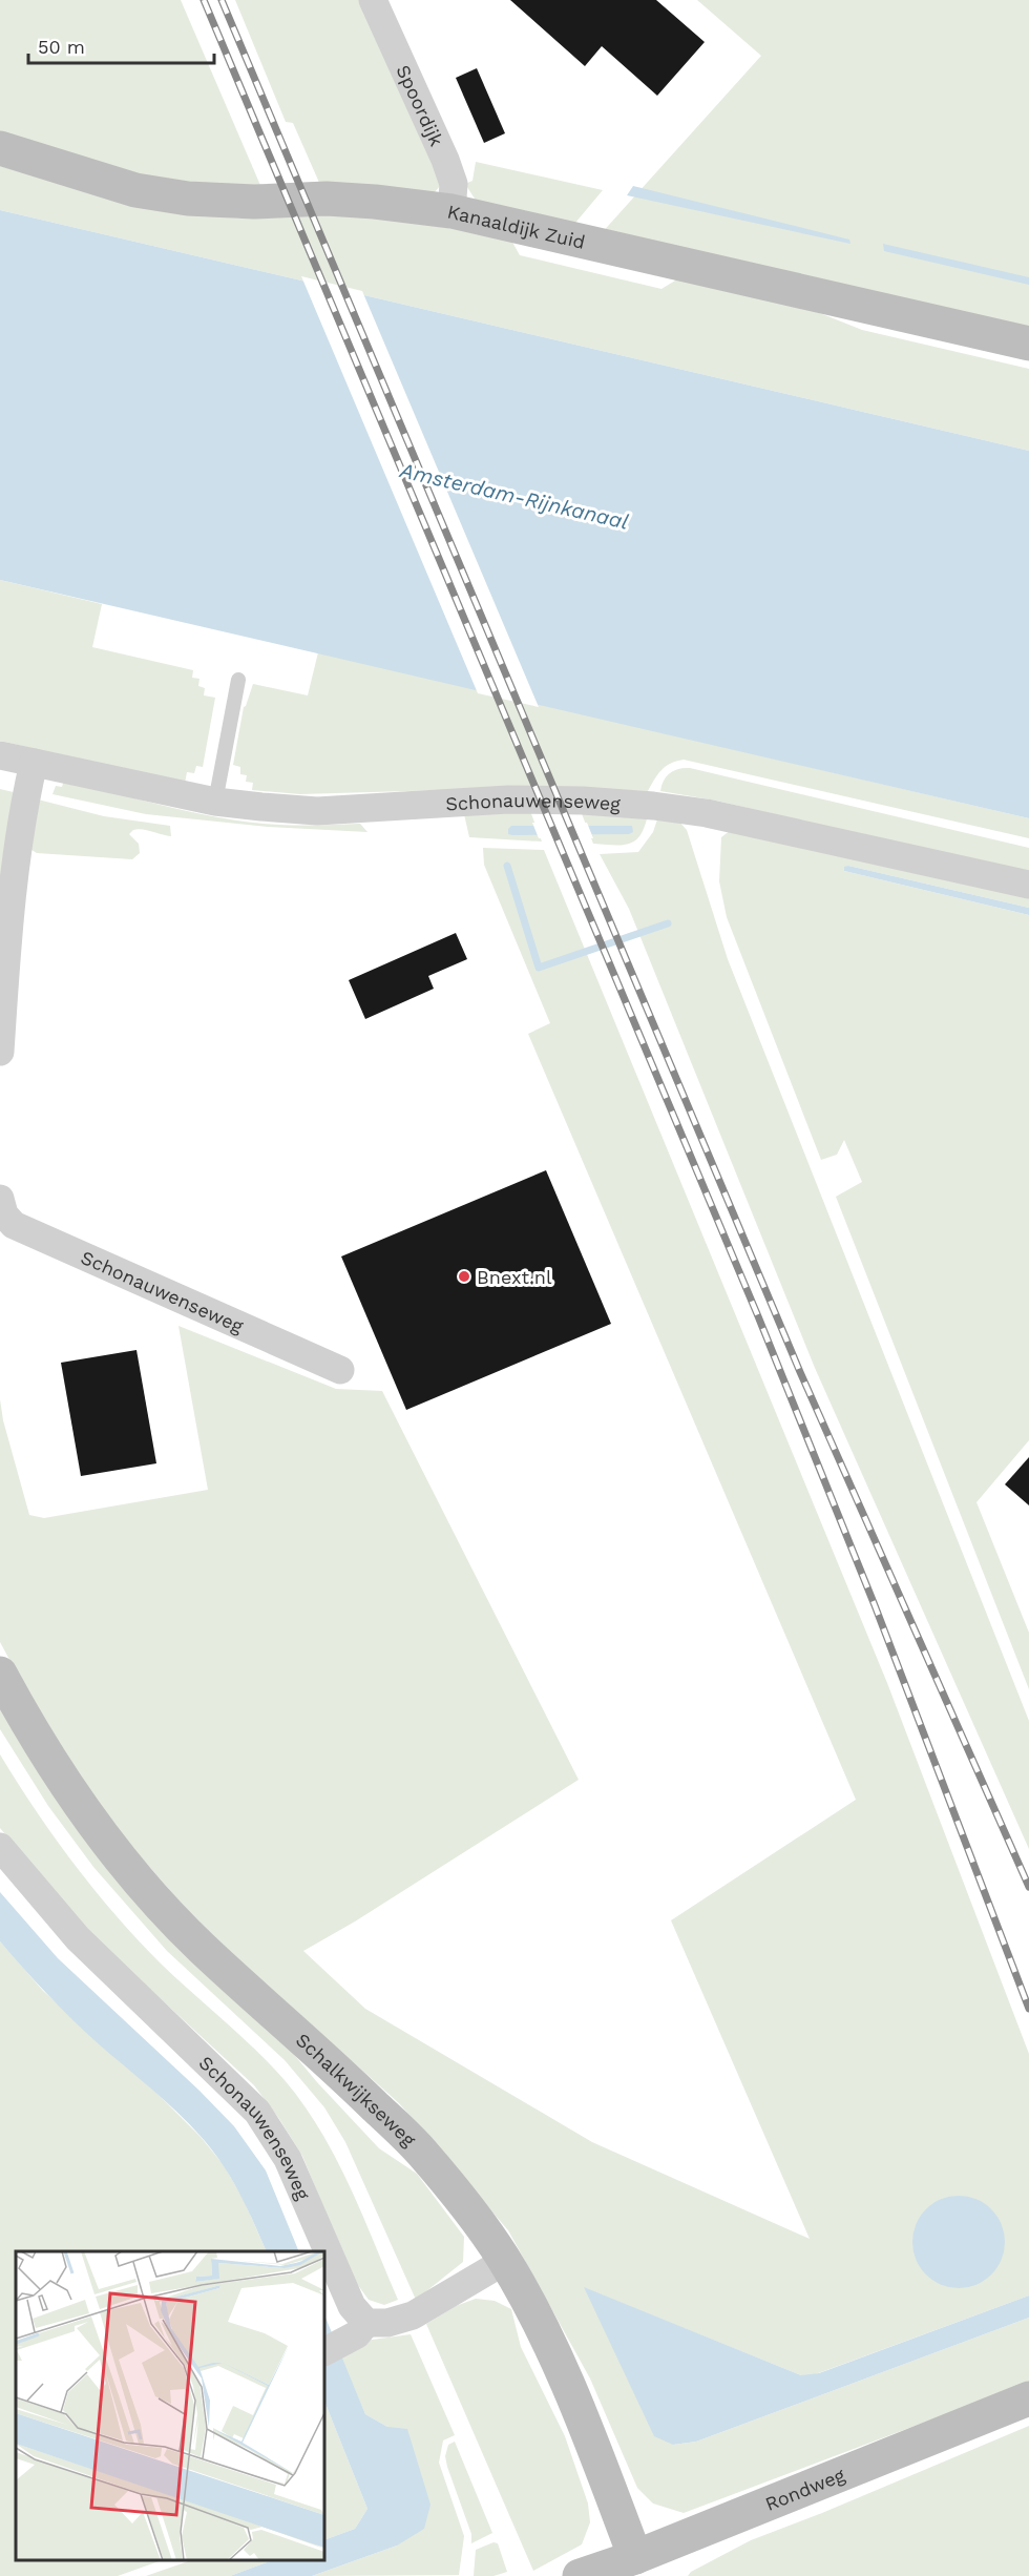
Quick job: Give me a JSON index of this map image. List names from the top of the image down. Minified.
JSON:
{"streets":{"street":["Spoordijk","Kanaaldijk Zuid","Schonauwenseweg","Schalkwijkseweg","Rondweg"]},"crossings":[["Spoordijk","Kanaaldijk Zuid"],["Schalkwijkseweg","Rondweg"]],"water":["Amsterdam-Rijnkanaal"],"places":["Bnext.nl"],"scale_bar":"50 m"}
